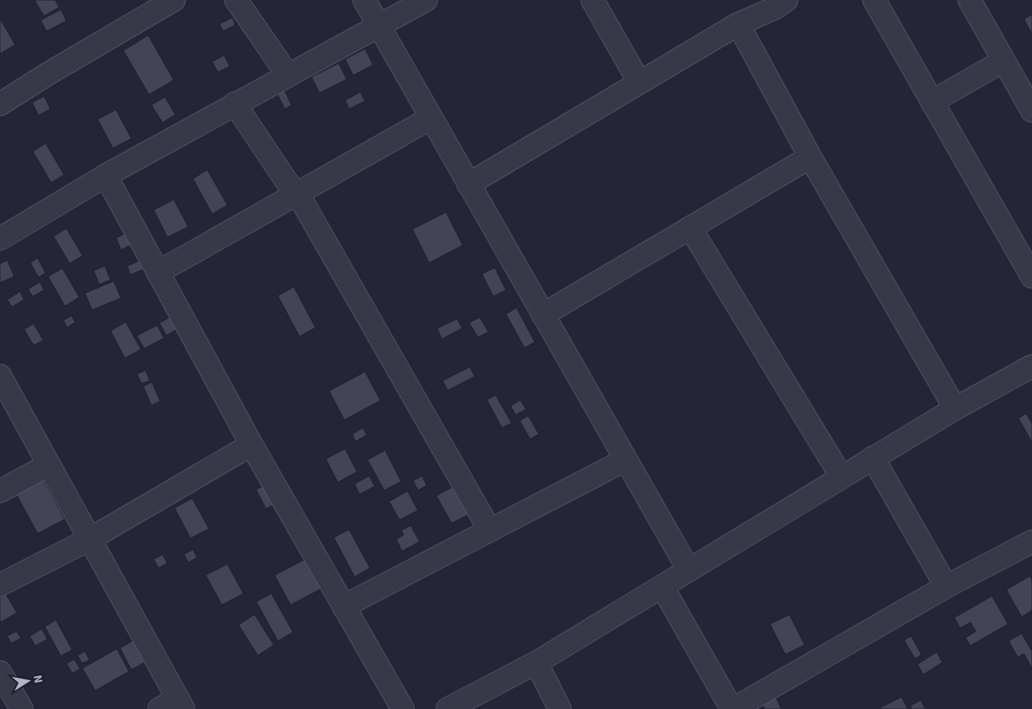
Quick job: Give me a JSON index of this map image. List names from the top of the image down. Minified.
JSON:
{"north":"right"}
